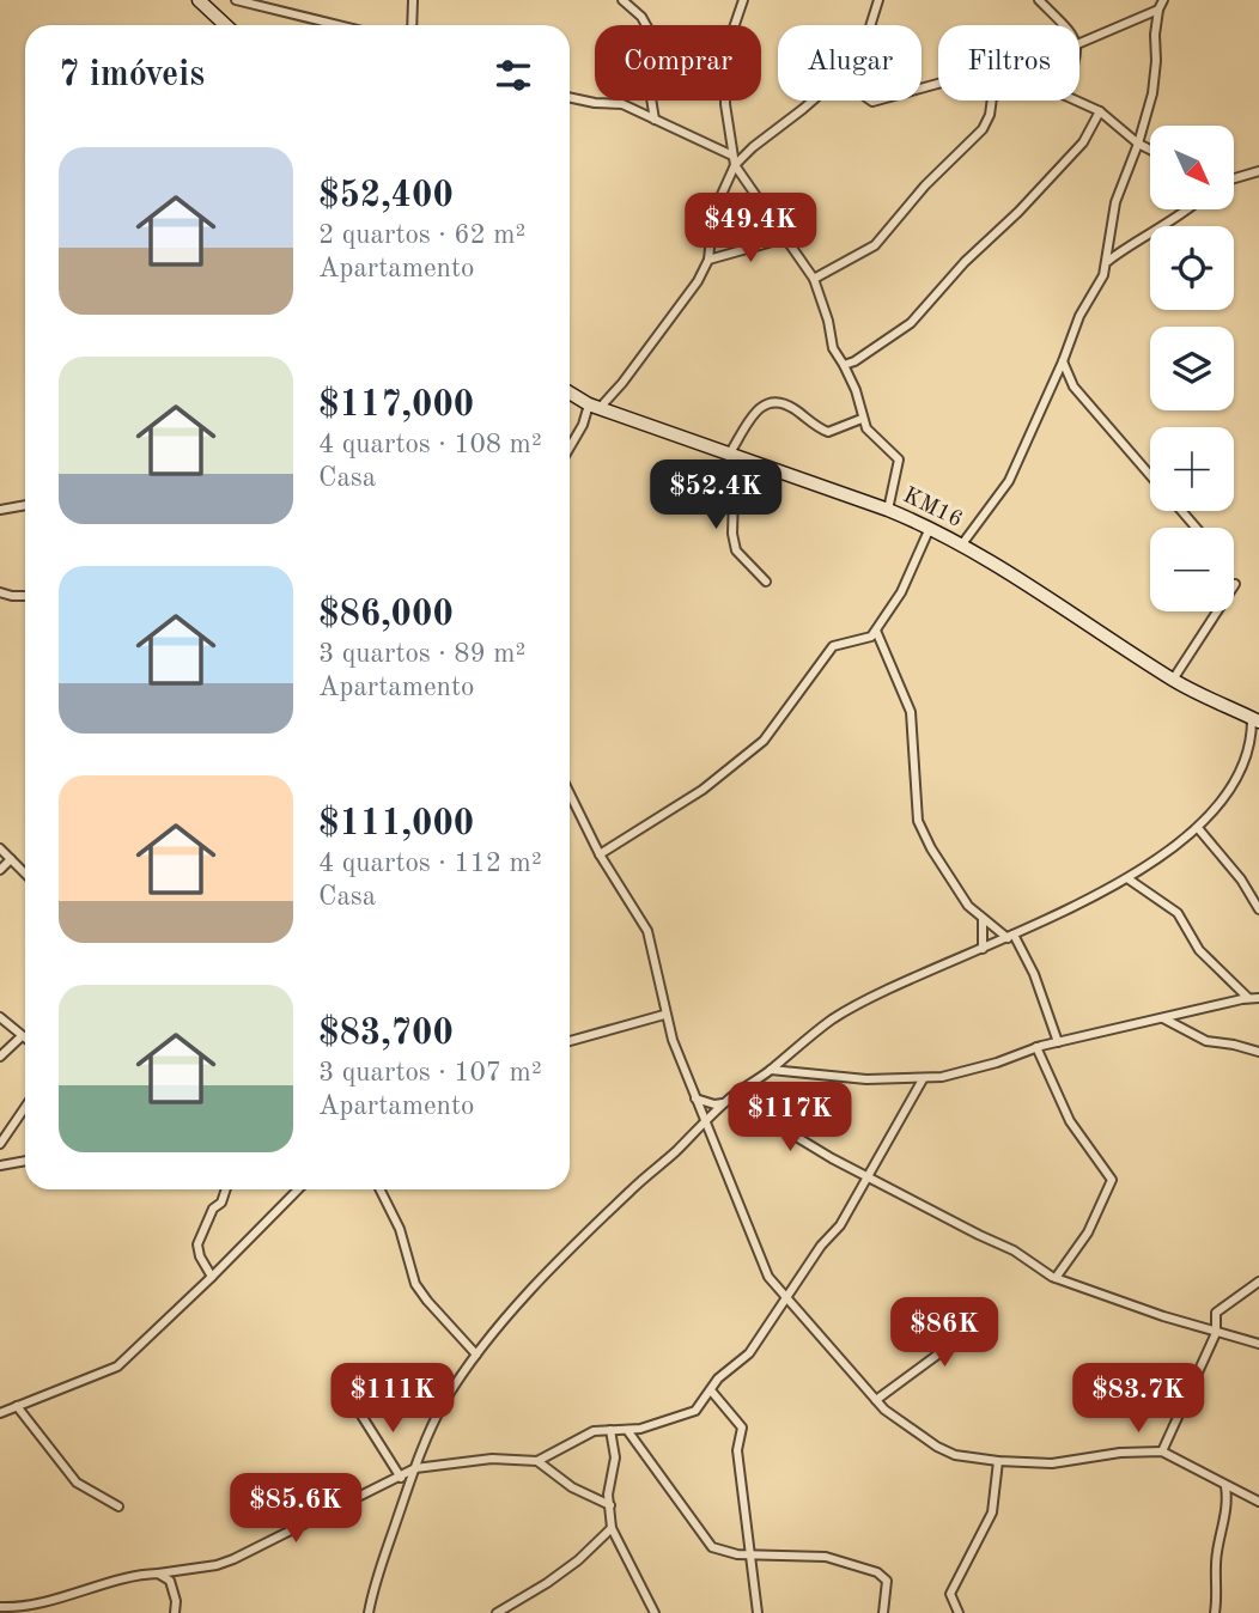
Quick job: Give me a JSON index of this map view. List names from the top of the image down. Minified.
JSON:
{"streets":{"street":["KM16"]},"north":"bottom right","page":{"chip":["Comprar","Alugar","Filtros"],"heading":"7 imóveis","map_buttons":["+","−"],"list":[{"name":"$52,400","note":"2 quartos · 62 m² · Apartamento"},{"name":"$117,000","note":"4 quartos · 108 m² · Casa"},{"name":"$86,000","note":"3 quartos · 89 m² · Apartamento"},{"name":"$111,000","note":"4 quartos · 112 m² · Casa"},{"name":"$83,700","note":"3 quartos · 107 m² · Apartamento"}],"price":["$49.4K","$52.4K","$117K","$86K","$111K","$83.7K","$85.6K"]}}
